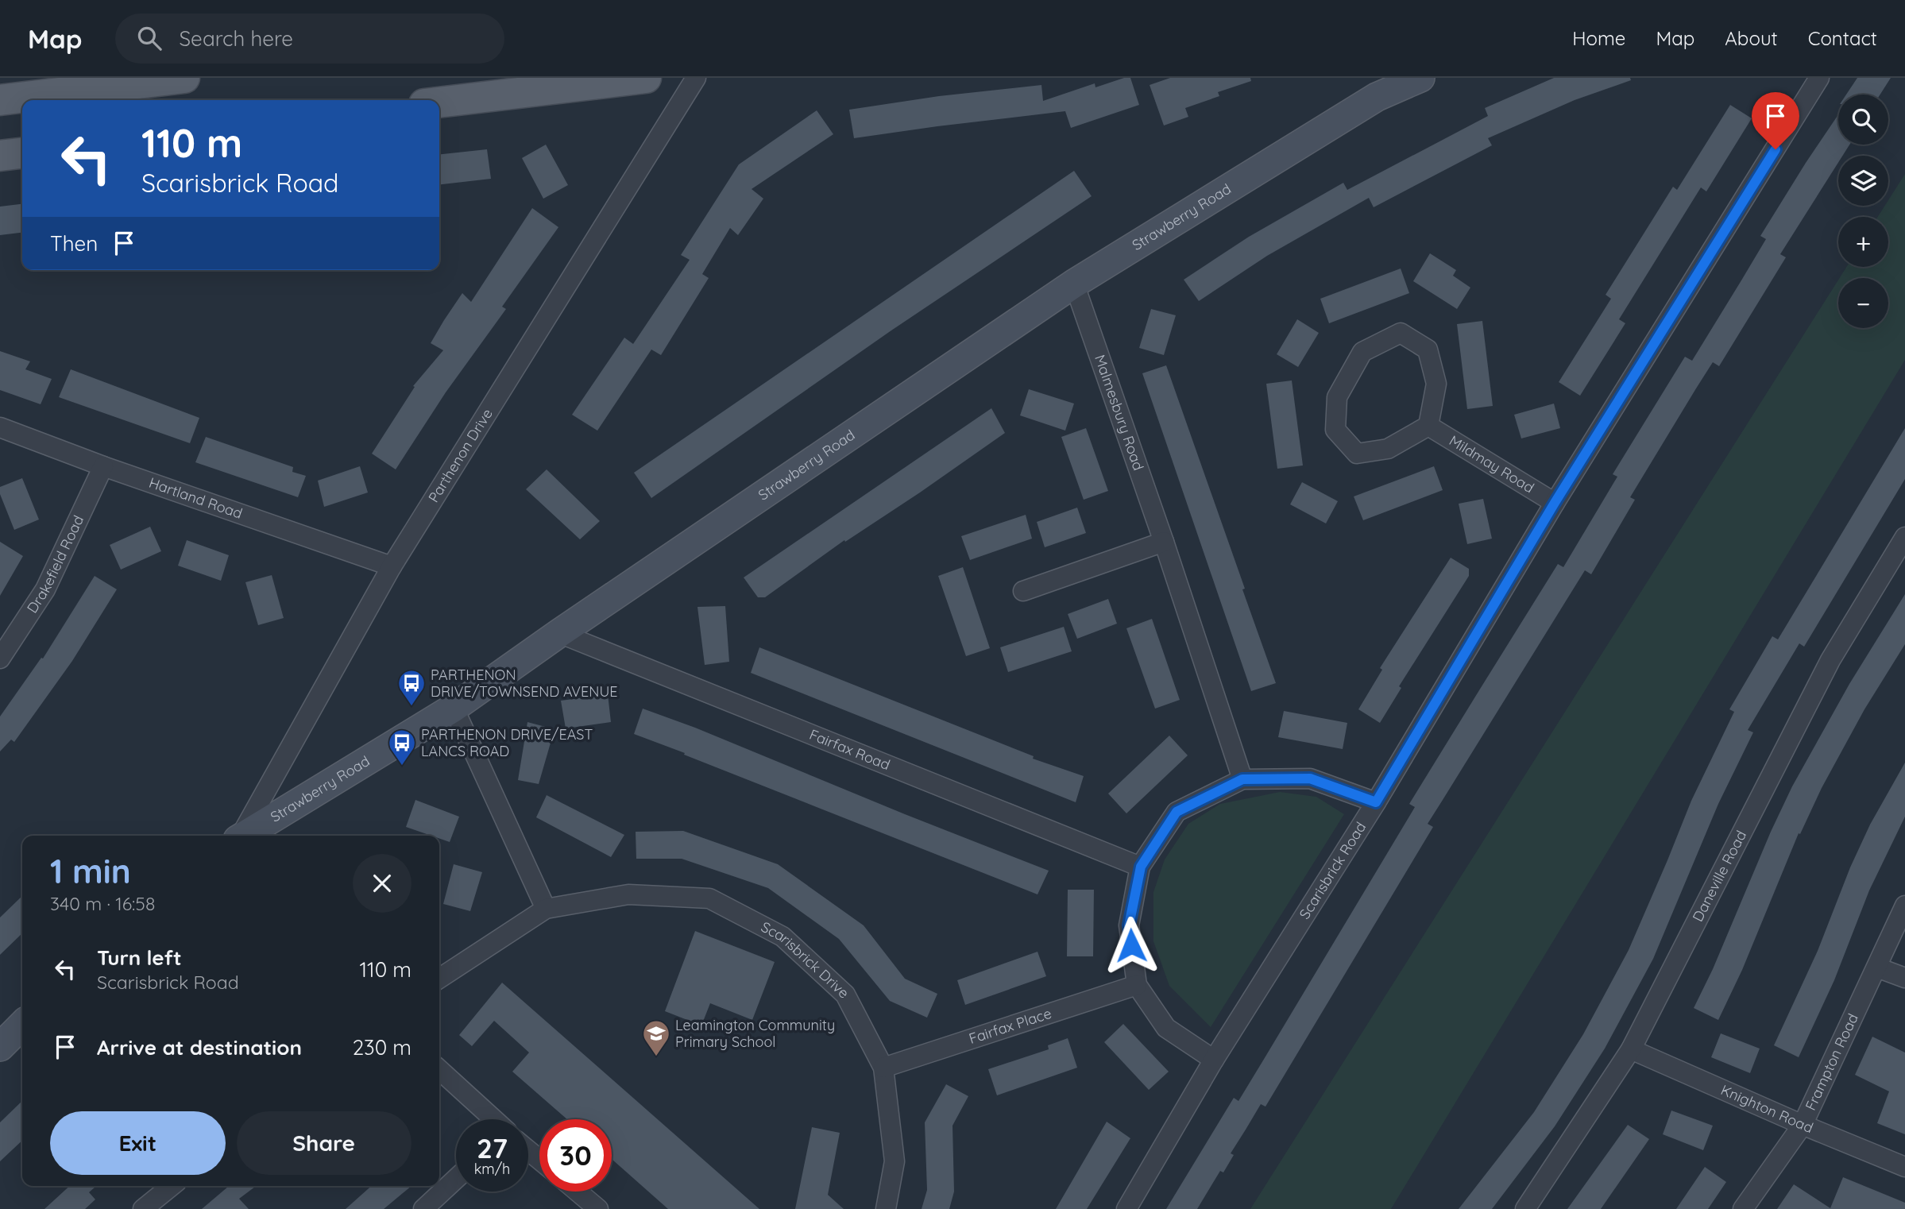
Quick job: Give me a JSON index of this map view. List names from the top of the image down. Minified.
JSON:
{"streets":{"main road":["Strawberry Road"],"street":["Malmesbury Road","Parthenon Drive","Mildmay Road","Hartland Road","Drakefield Road","Fairfax Road","Scarisbrick Road","Daneville Road","Scarisbrick Drive","Fairfax Place","Frampton Road","Knighton Road"]},"crossings":[["Strawberry Road","Malmesbury Road"],["Strawberry Road","Fairfax Road"],["Parthenon Drive","Hartland Road"],["Mildmay Road","Scarisbrick Road"],["Hartland Road","Drakefield Road"],["Daneville Road","Knighton Road"],["Scarisbrick Drive","Fairfax Place"],["Frampton Road","Knighton Road"]],"places":{"bus stop":["PARTHENON DRIVE/TOWNSEND AVENUE","PARTHENON DRIVE/EAST LANCS ROAD"],"school or university":["Leamington Community Primary School"]},"page":{"header":"Map","search":"Search here","nav":["Home","Map","About","Contact"],"map_buttons":["+","−"],"turn":["110 m","Scarisbrick Road"],"then":"Then","heading":["1 min","340 m · 16:58"],"list":[{"name":"Turn left","note":"Scarisbrick Road","value":"110 m"},{"name":"Arrive at destination","value":"230 m"}],"buttons":["Exit","Share"],"speed":"27 km/h","limit":"30"}}
